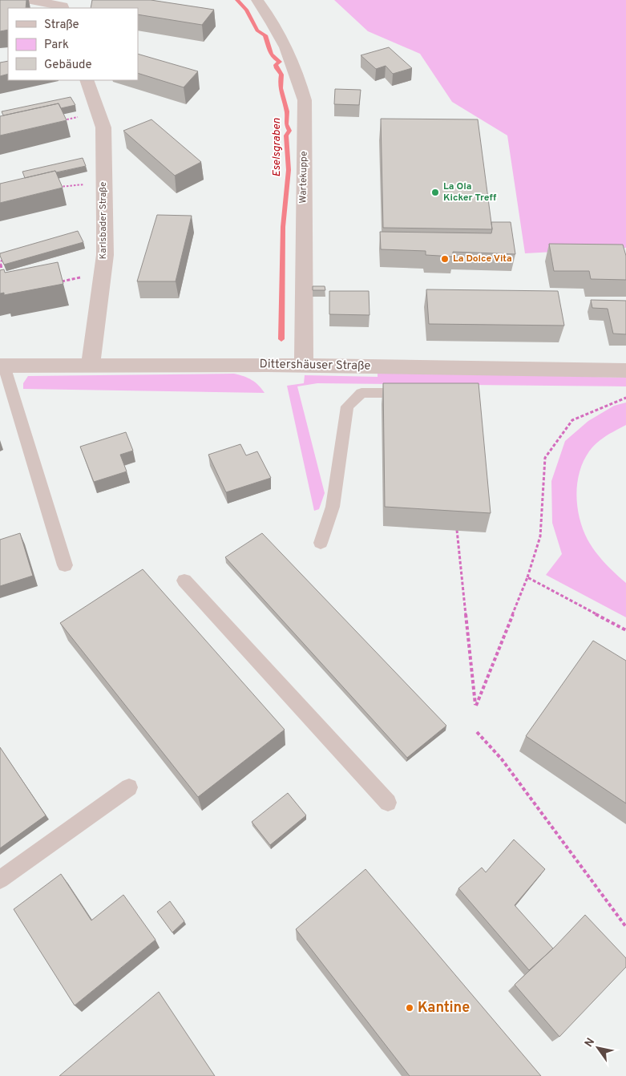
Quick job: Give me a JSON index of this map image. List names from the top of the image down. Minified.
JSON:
{"streets":{"street":["Wartekuppe","Karlsbader Straße","Dittershäuser Straße"]},"crossings":[["Wartekuppe","Dittershäuser Straße"],["Karlsbader Straße","Dittershäuser Straße"]],"water":["Eselsgraben"],"places":["La Ola Kicker Treff","La Dolce Vita","Kantine"],"legend":["Straße","Park","Gebäude"],"north":"top left"}
